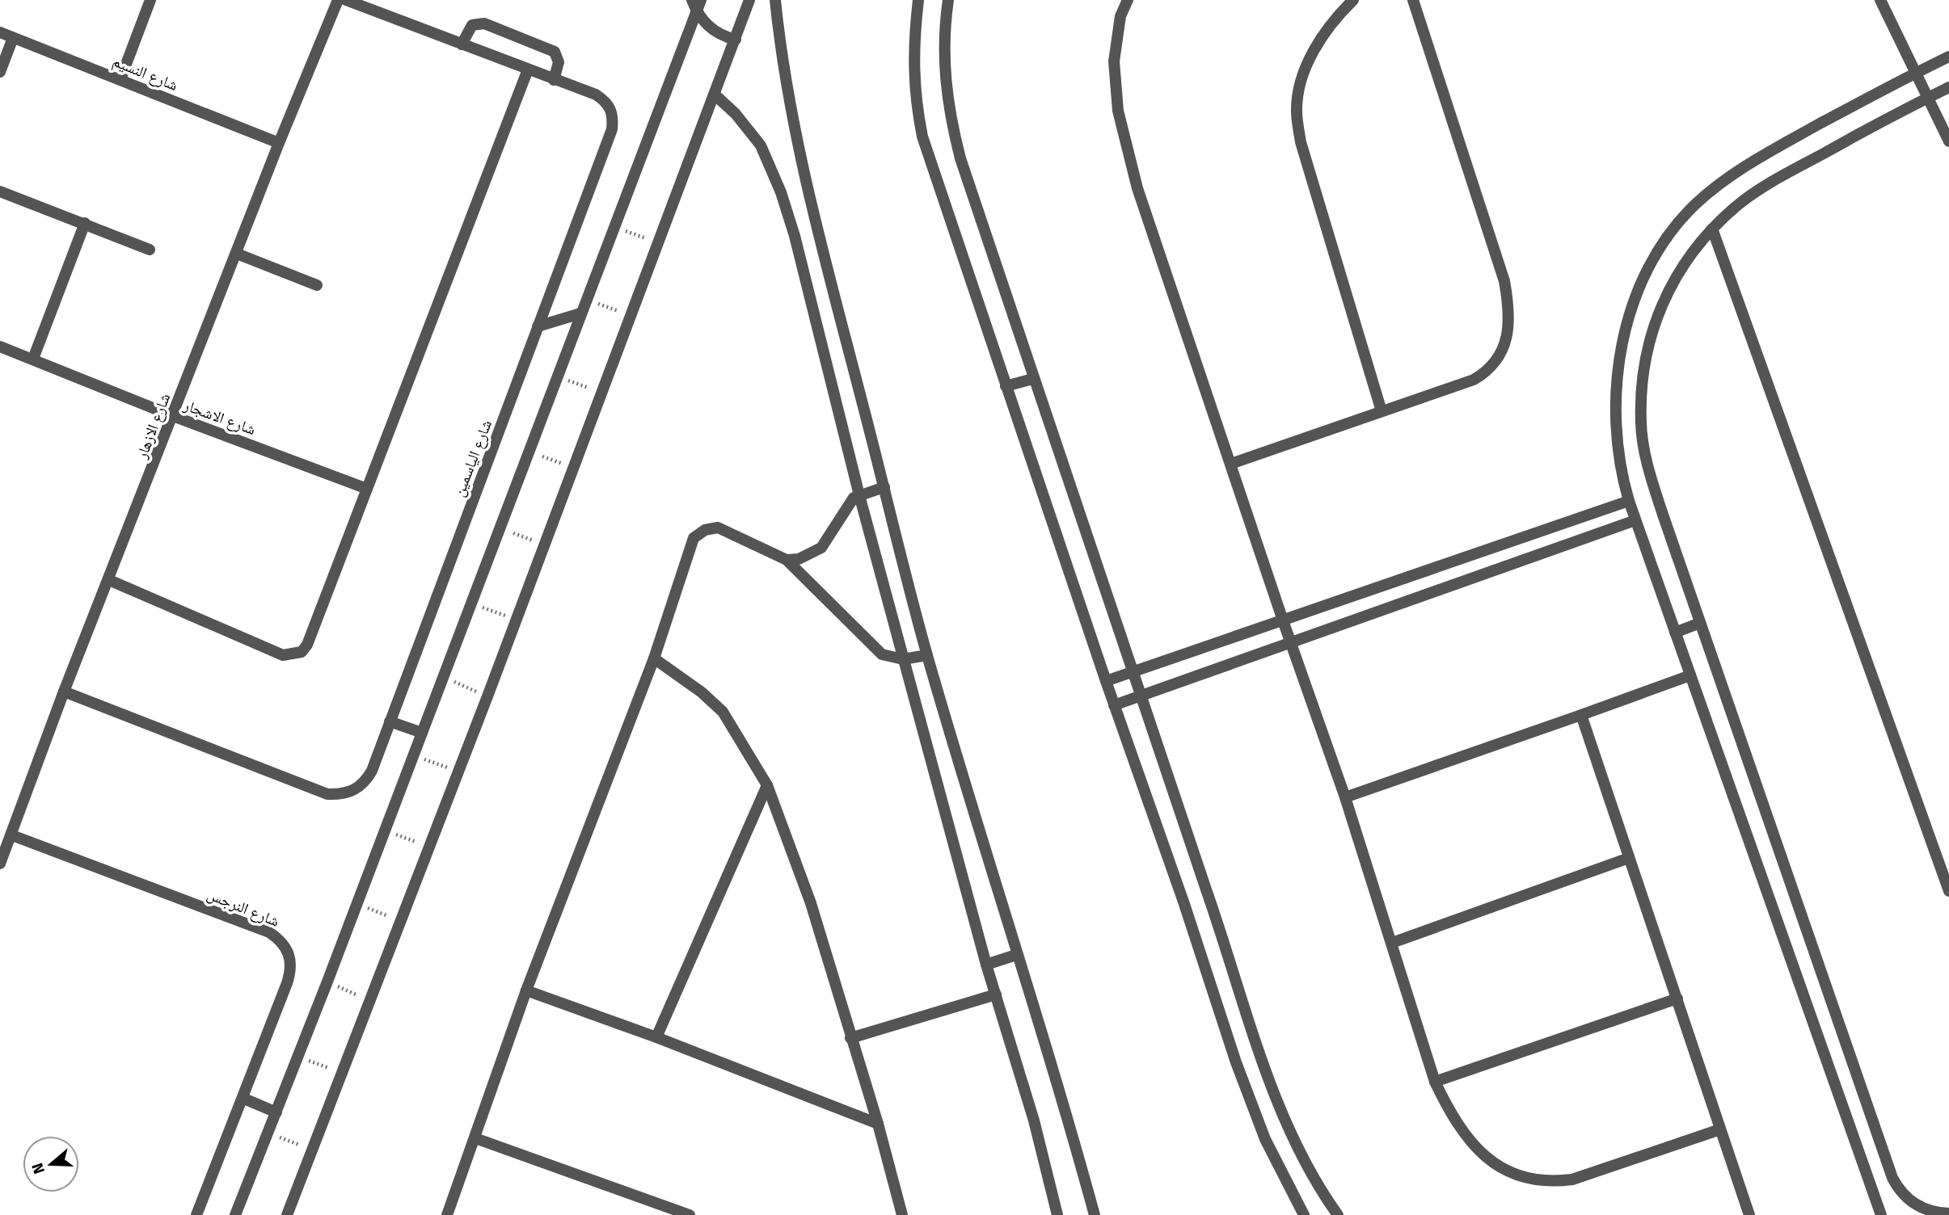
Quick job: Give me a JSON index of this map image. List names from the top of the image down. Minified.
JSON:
{"streets":{"street":["شارع النسيم","شارع الاشجار","شارع الازهار","شارع الياسمين","شارع النرجس"]},"crossings":[["شارع النسيم","شارع الازهار"],["شارع الاشجار","شارع الازهار"],["شارع الازهار","شارع الياسمين"],["شارع الازهار","شارع النرجس"]],"north":"left"}
